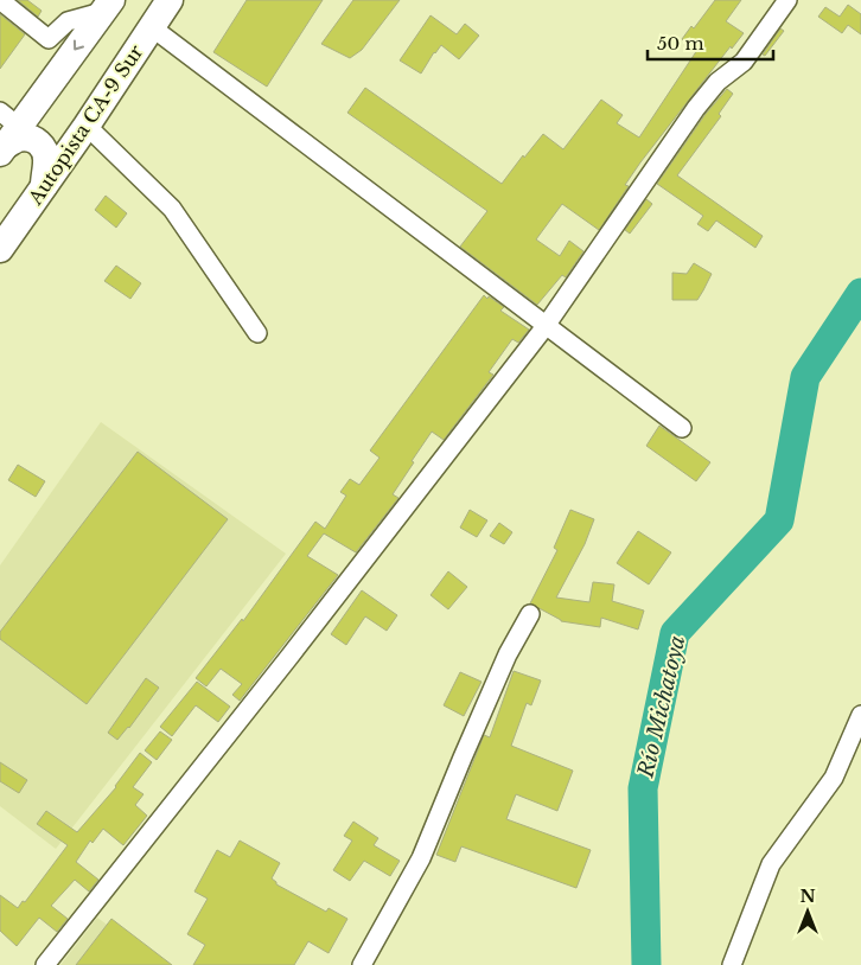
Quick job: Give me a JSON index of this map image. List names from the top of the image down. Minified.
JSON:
{"streets":{"highway":["Autopista CA-9 Sur"]},"water":["Río Michatoya"],"scale_bar":"50 m","north":"top"}
